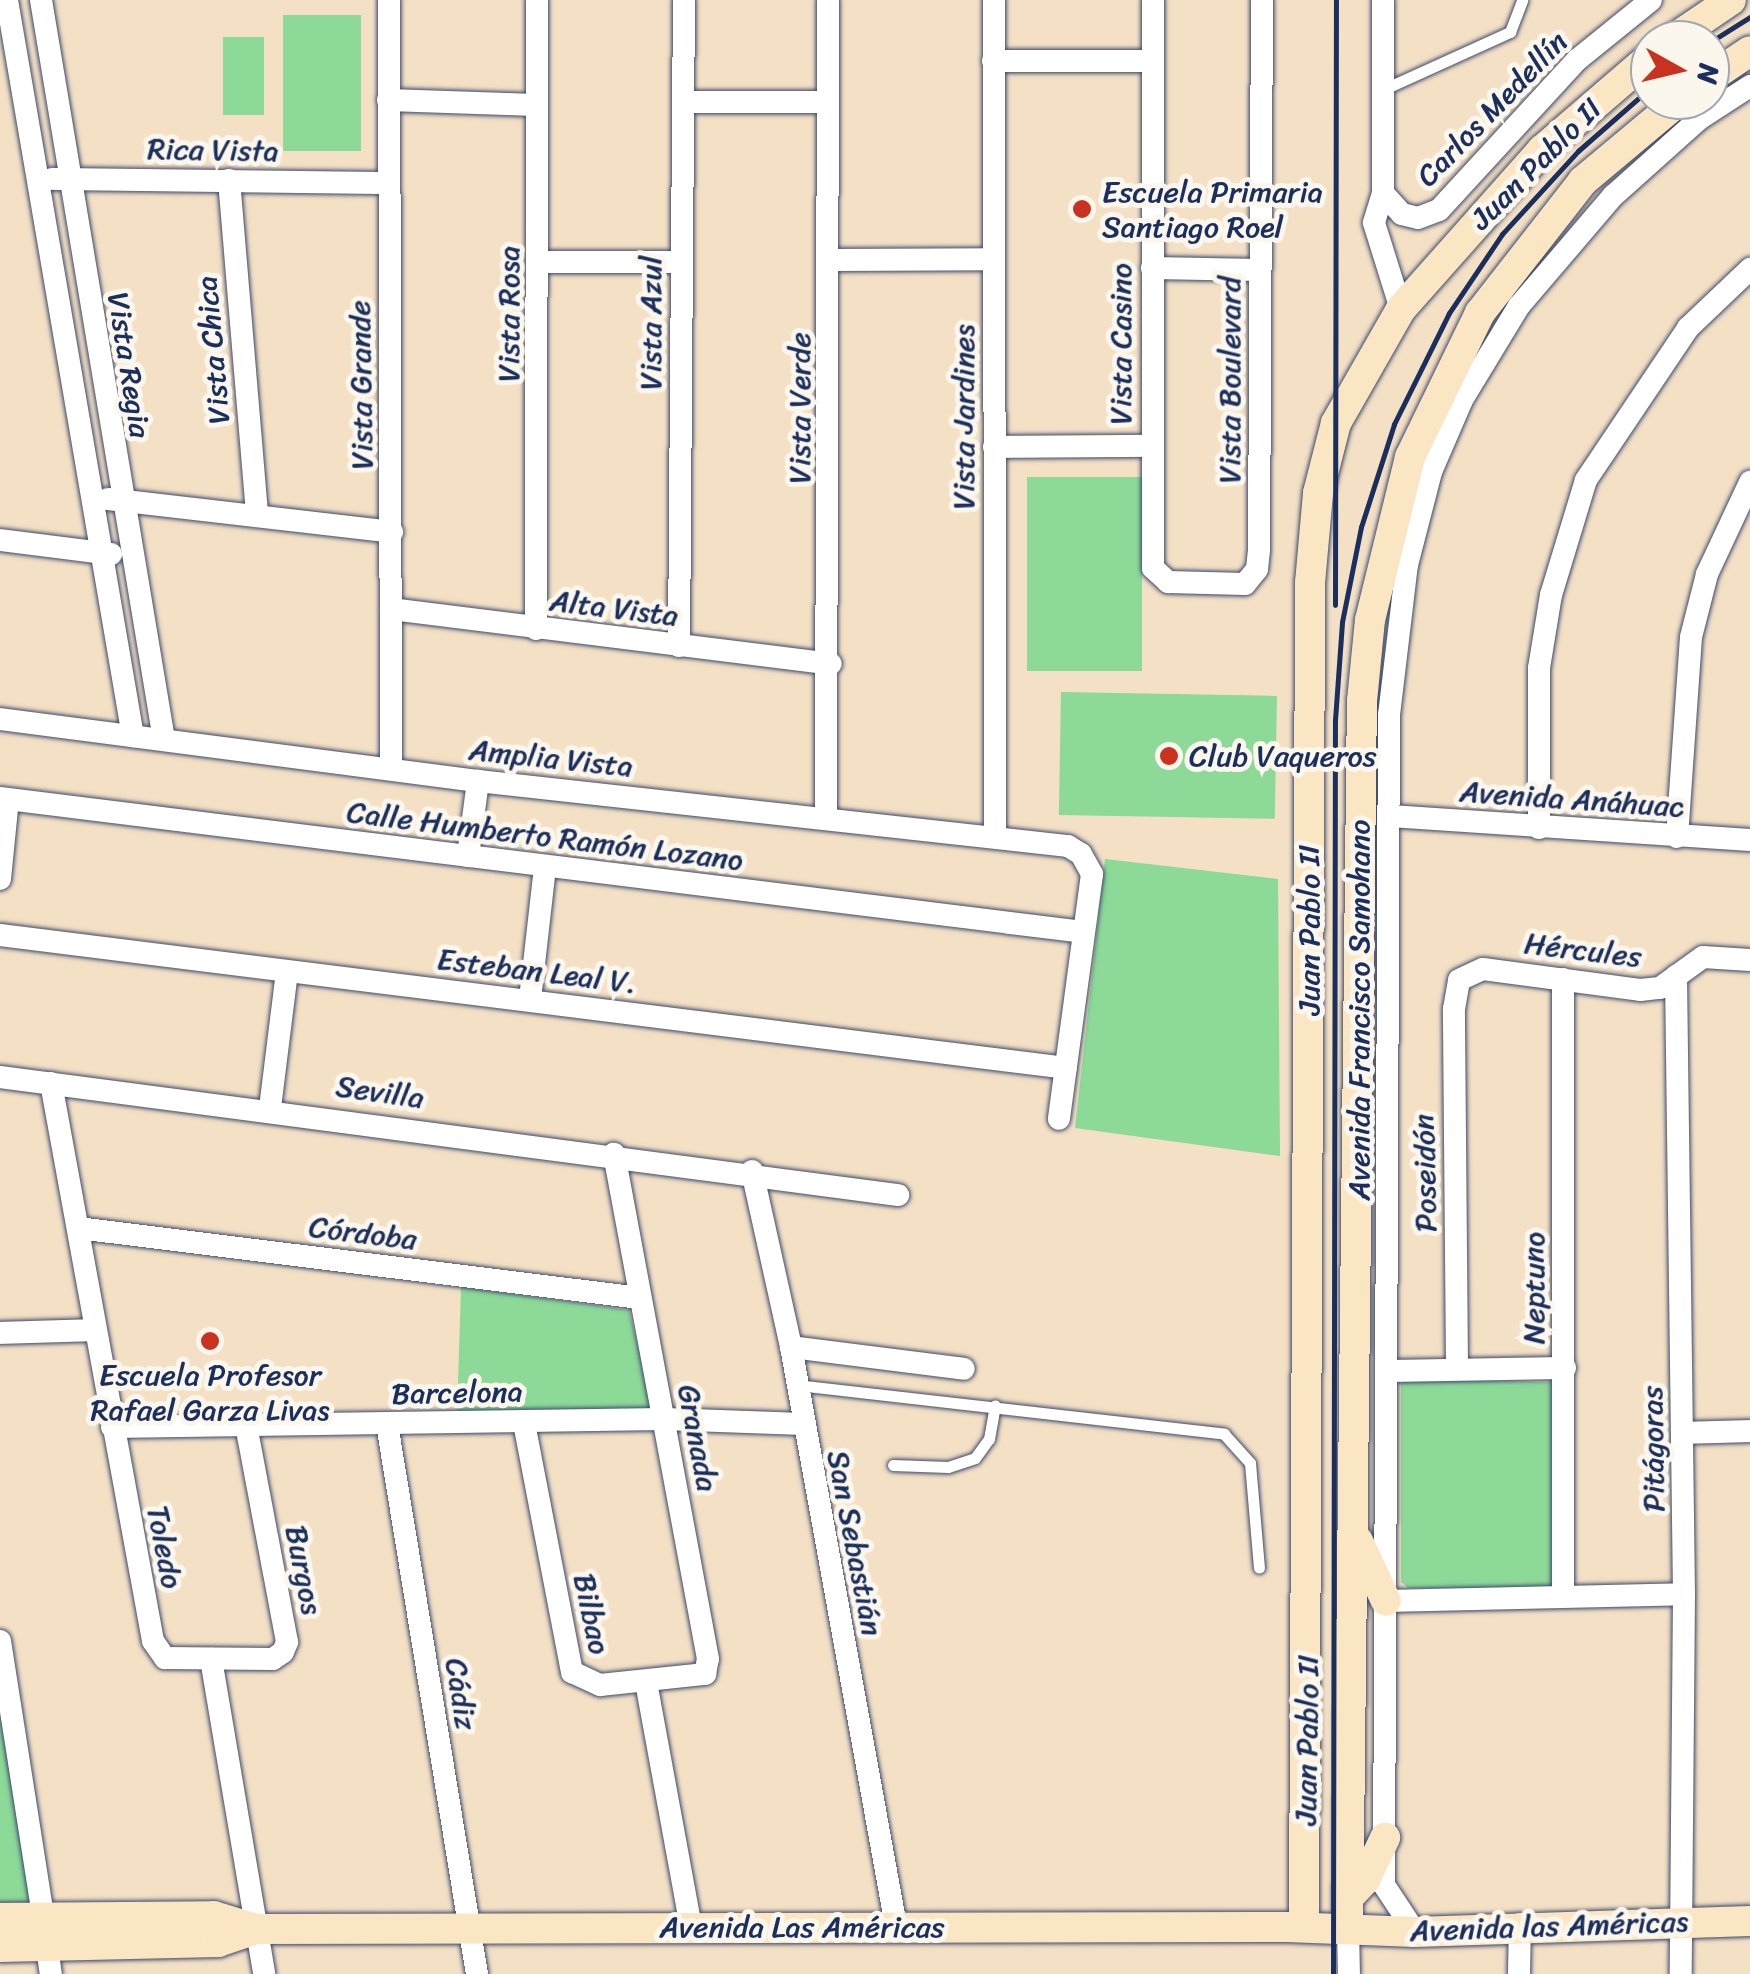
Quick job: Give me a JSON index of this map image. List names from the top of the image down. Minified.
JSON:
{"streets":{"main road":["Juan Pablo II","Avenida las Américas","Avenida Las Américas"],"street":["Carlos Medellín","Rica Vista","Vista Rosa","Vista Azul","Vista Casino","Vista Chica","Vista Regia","Vista Boulevard","Vista Grande","Vista Verde","Vista Jardines","Alta Vista","Amplia Vista","Avenida Anáhuac","Calle Humberto Ramón Lozano","Hércules","Esteban Leal V.","Avenida Francisco Samohano","Sevilla","Poseidón","Córdoba","Neptuno","Barcelona","Granada","Pitágoras","San Sebastián","Toledo","Burgos","Bilbao","Cádiz"]},"crossings":[["Rica Vista","Vista Chica"],["Rica Vista","Vista Regia"],["Rica Vista","Vista Grande"],["Juan Pablo II","Avenida las Américas"],["Juan Pablo II","Avenida Las Américas"],["Vista Rosa","Alta Vista"],["Vista Azul","Alta Vista"],["Vista Casino","Vista Boulevard"],["Vista Regia","Amplia Vista"],["Vista Grande","Alta Vista"],["Vista Grande","Amplia Vista"],["Vista Verde","Alta Vista"],["Vista Verde","Amplia Vista"],["Vista Jardines","Amplia Vista"],["Amplia Vista","Calle Humberto Ramón Lozano"],["Avenida Anáhuac","Avenida Francisco Samohano"],["Hércules","Poseidón"],["Hércules","Neptuno"],["Hércules","Pitágoras"],["Avenida Francisco Samohano","Avenida las Américas"],["Sevilla","Granada"],["Sevilla","San Sebastián"],["Sevilla","Toledo"],["Córdoba","Granada"],["Córdoba","Toledo"],["Barcelona","Granada"],["Barcelona","San Sebastián"],["Barcelona","Toledo"],["Barcelona","Burgos"],["Barcelona","Bilbao"],["Barcelona","Cádiz"],["Granada","Bilbao"],["Pitágoras","Avenida las Américas"],["San Sebastián","Avenida Las Américas"],["Toledo","Burgos"],["Bilbao","Avenida Las Américas"],["Cádiz","Avenida Las Américas"],["Avenida las Américas","Avenida Las Américas"]],"places":["Escuela Primaria Santiago Roel","Club Vaqueros","Escuela Profesor Rafael Garza Livas"],"north":"right"}
